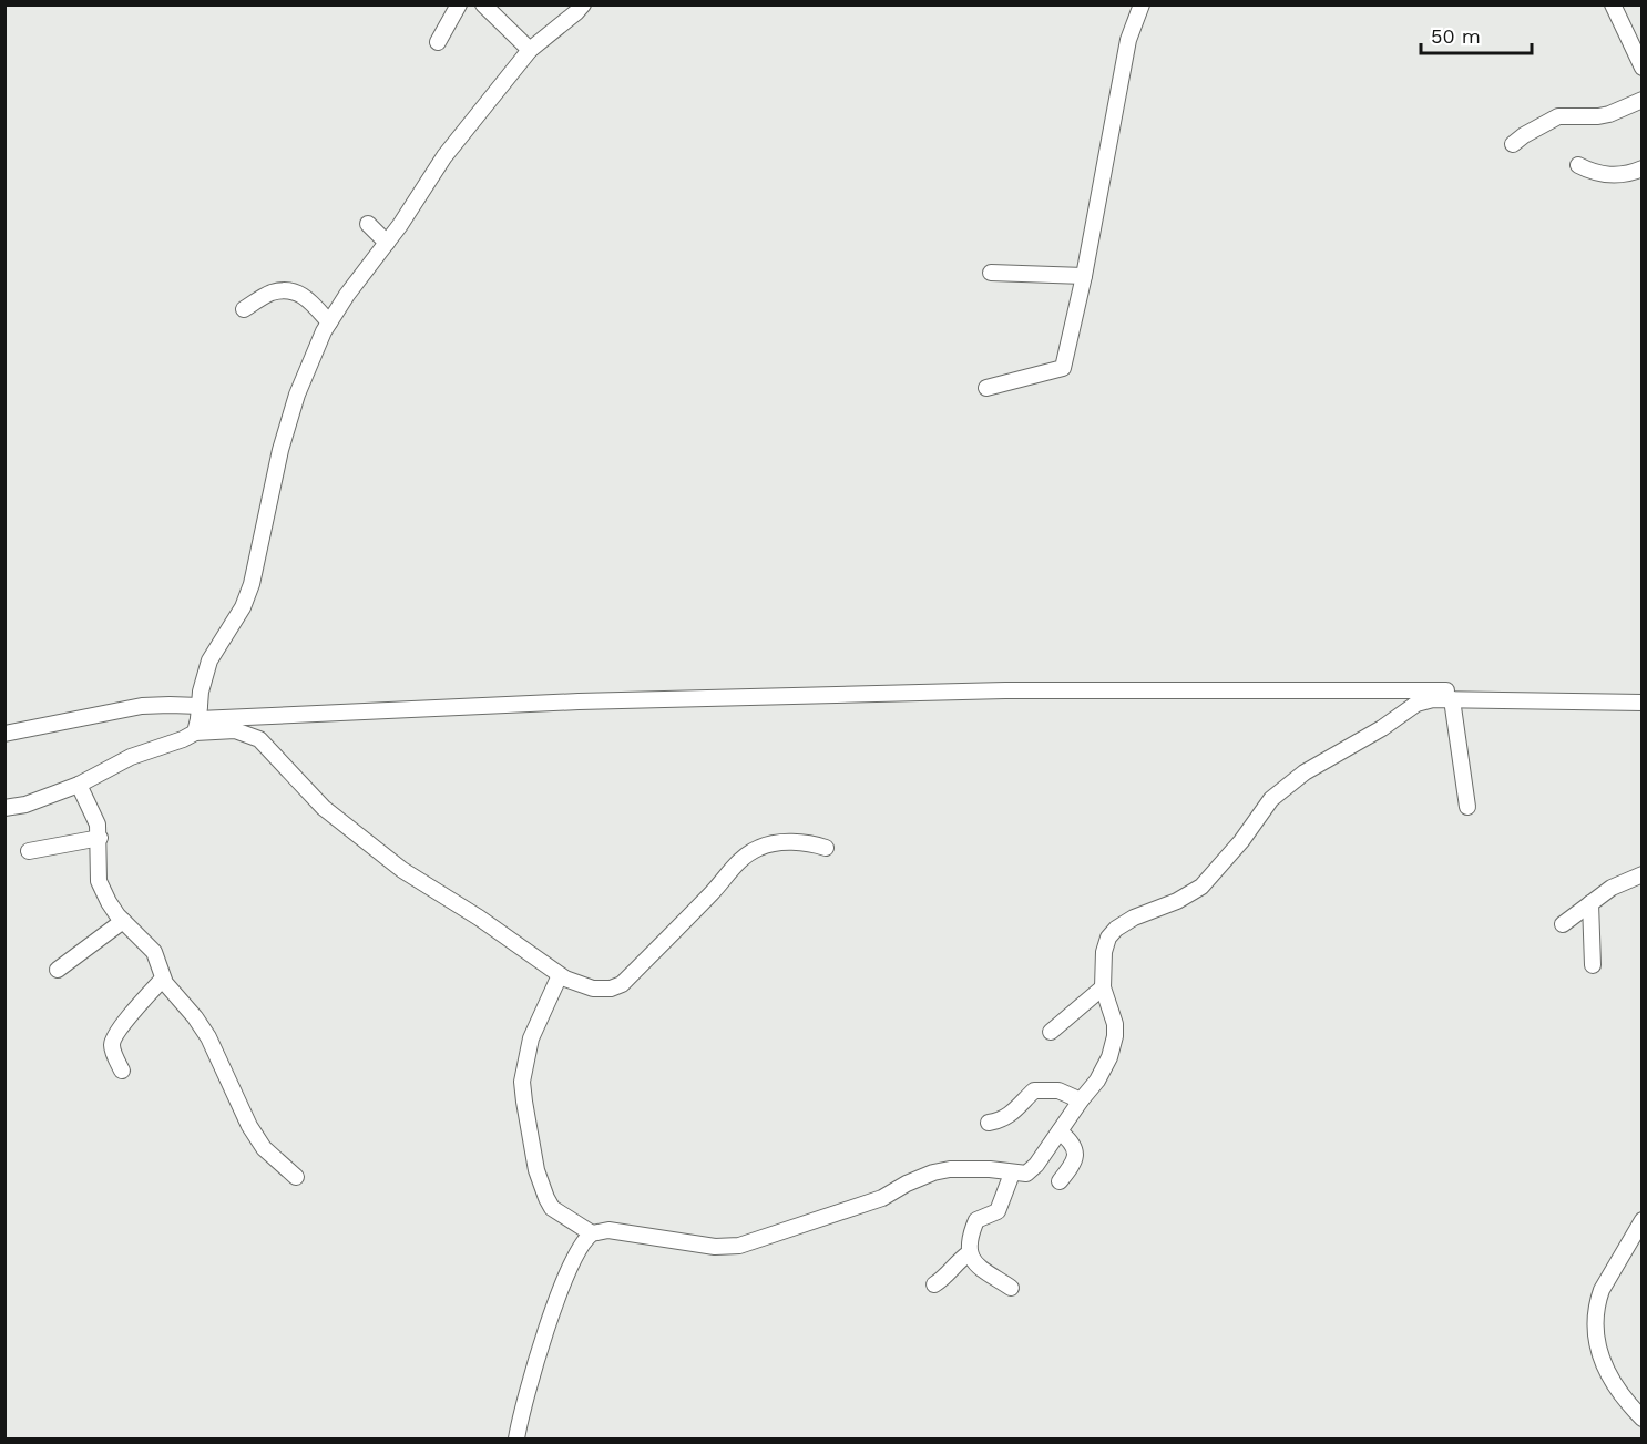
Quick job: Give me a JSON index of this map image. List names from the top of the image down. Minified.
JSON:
{"scale_bar":"50 m"}
